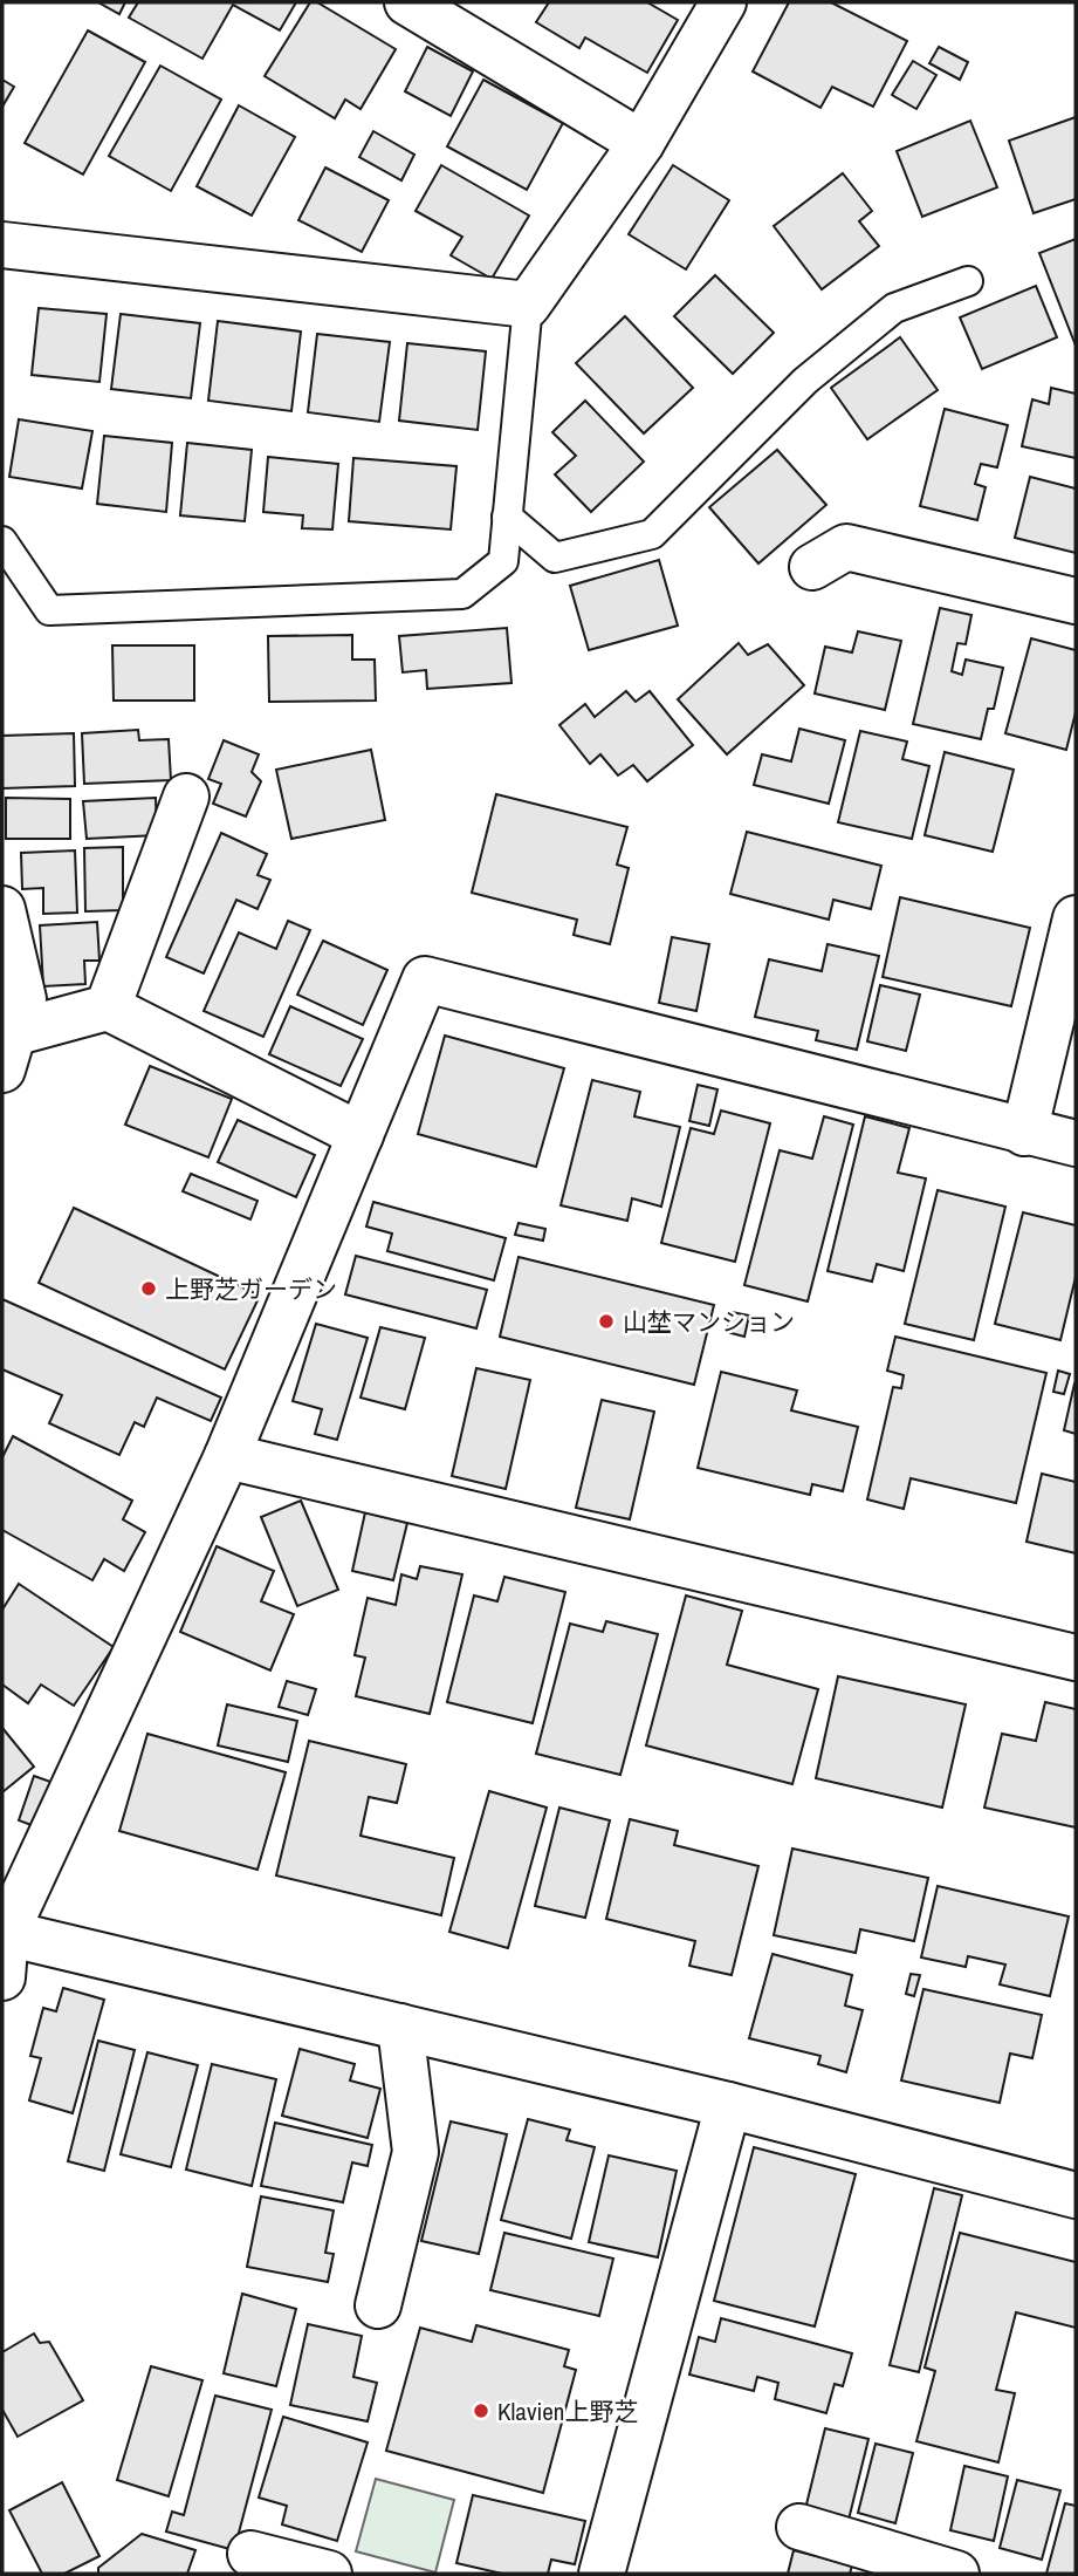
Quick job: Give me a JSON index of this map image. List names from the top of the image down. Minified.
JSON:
{"places":["上野芝ガーデン","山埜マンション","Klavien上野芝"]}
